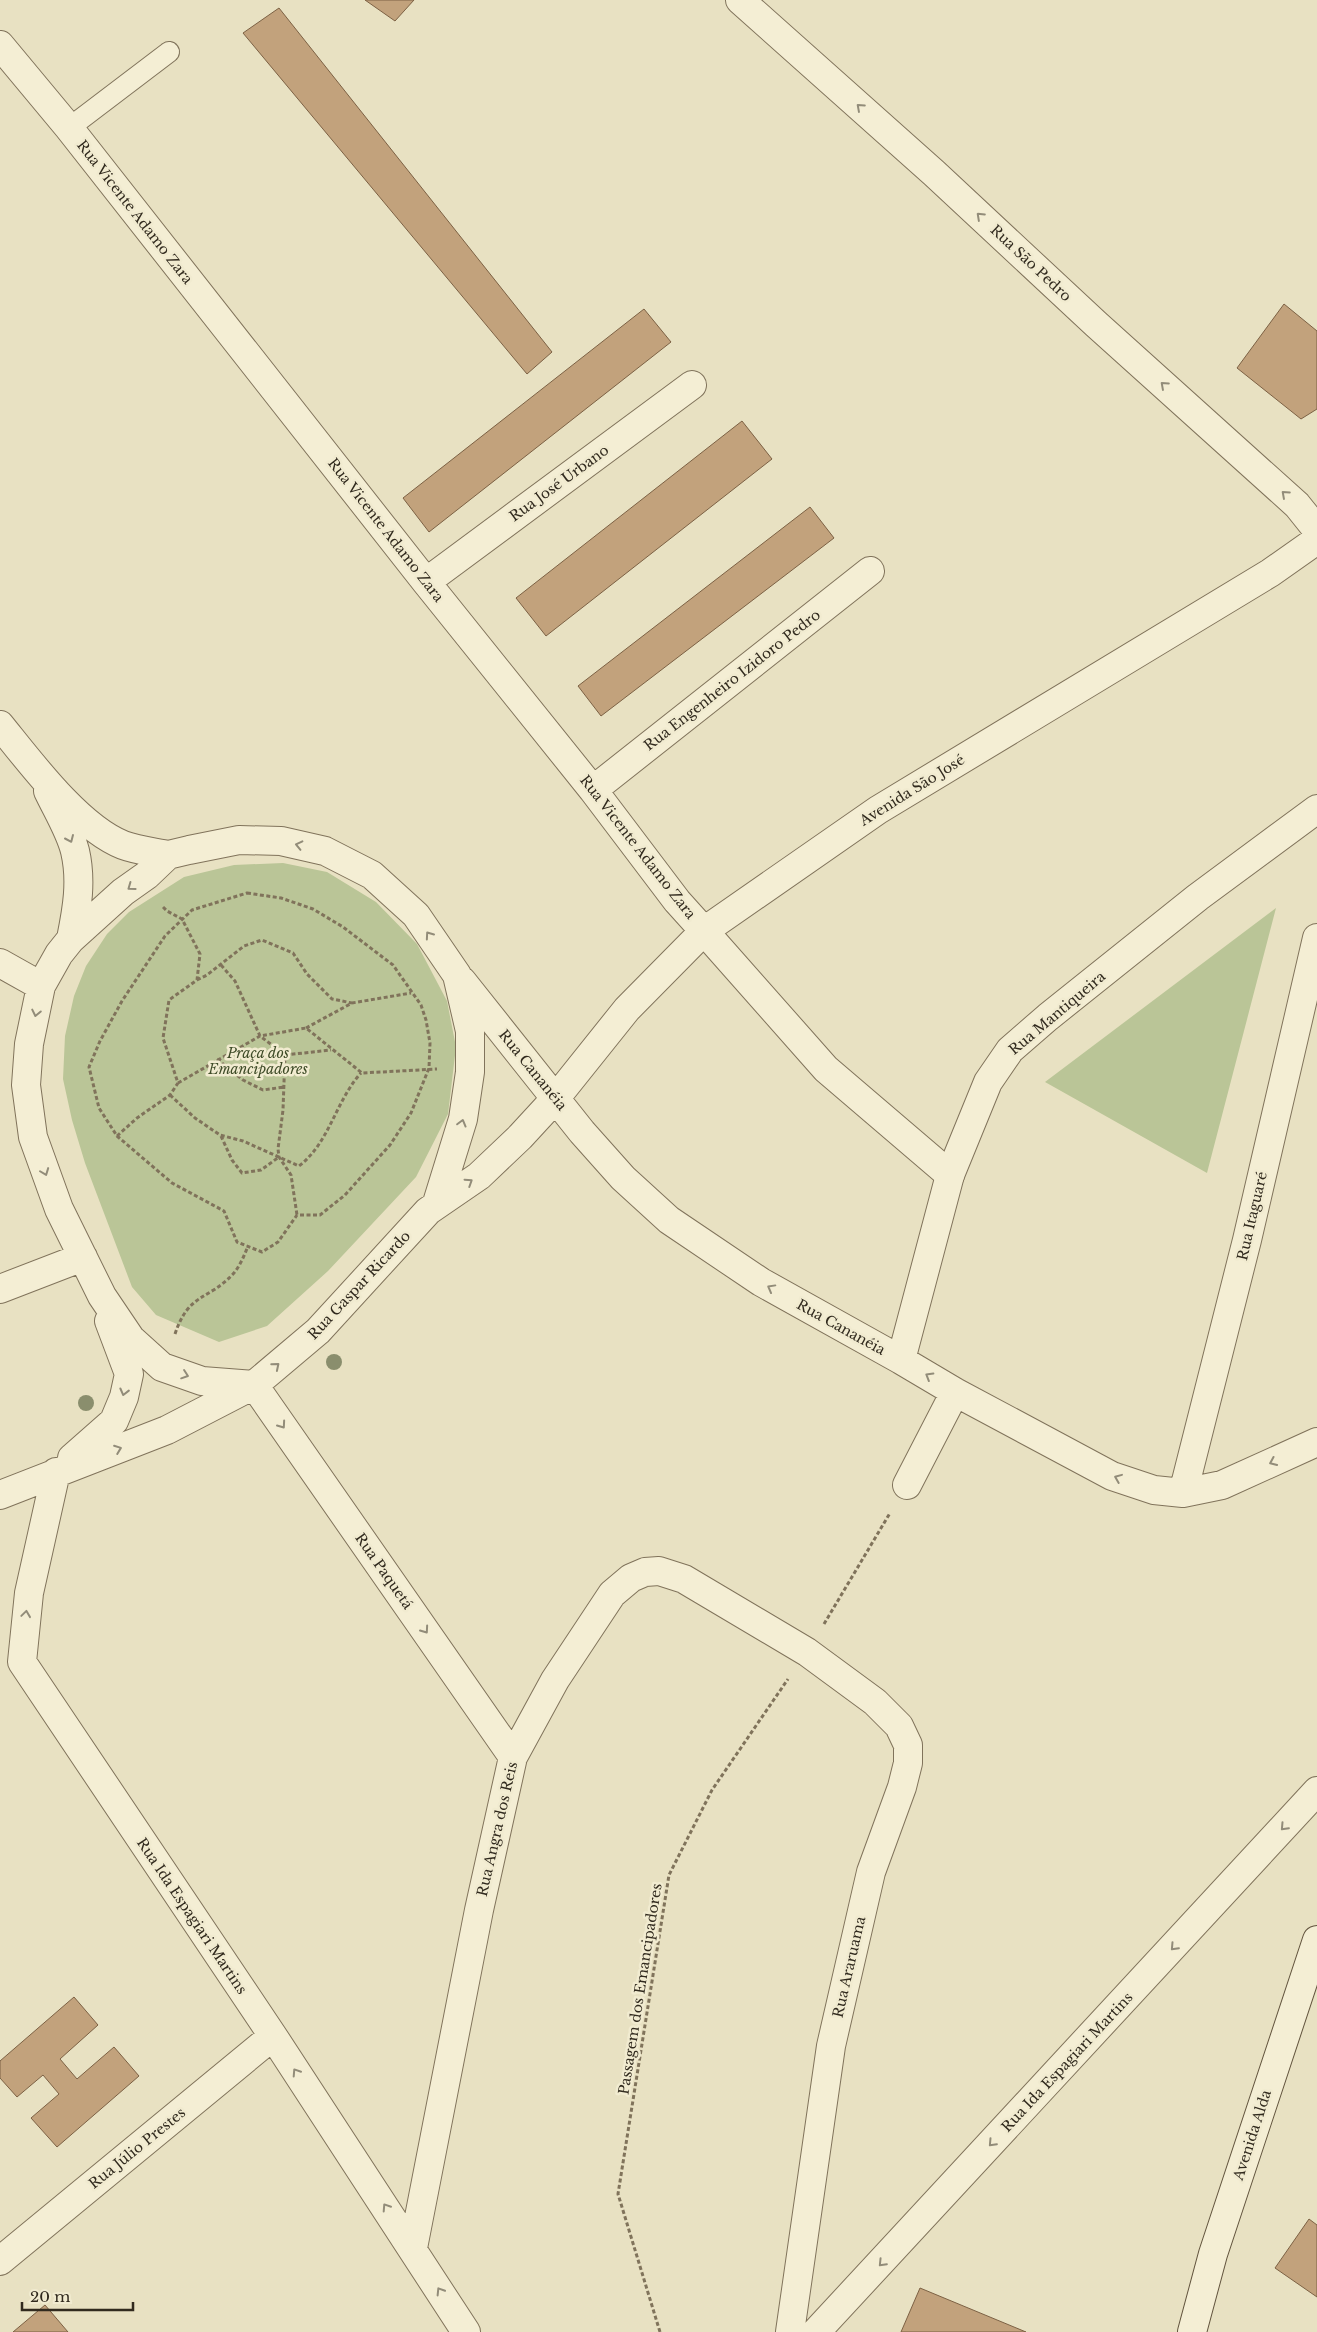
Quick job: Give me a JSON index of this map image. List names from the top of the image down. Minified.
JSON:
{"streets":{"street":["Rua Vicente Adamo Zara","Rua São Pedro","Rua José Urbano","Rua Engenheiro Izidoro Pedro","Avenida São José","Rua Mantiqueira","Rua Cananéia","Rua Itaguaré","Rua Gaspar Ricardo","Rua Paquetá","Rua Angra dos Reis","Rua Ida Espagiari Martins","Rua Araruama","Avenida Alda","Rua Júlio Prestes"],"path":["Passagem dos Emancipadores"]},"crossings":[["Rua Vicente Adamo Zara","Rua José Urbano"],["Rua Vicente Adamo Zara","Rua Engenheiro Izidoro Pedro"],["Rua Vicente Adamo Zara","Avenida São José"],["Rua Vicente Adamo Zara","Rua Mantiqueira"],["Avenida São José","Rua Cananéia"],["Avenida São José","Rua Gaspar Ricardo"],["Rua Mantiqueira","Rua Cananéia"],["Rua Cananéia","Rua Itaguaré"],["Rua Cananéia","Rua Gaspar Ricardo"],["Rua Gaspar Ricardo","Rua Paquetá"],["Rua Gaspar Ricardo","Rua Ida Espagiari Martins"],["Rua Paquetá","Rua Angra dos Reis"],["Rua Angra dos Reis","Rua Ida Espagiari Martins"],["Rua Angra dos Reis","Rua Araruama"],["Rua Angra dos Reis","Passagem dos Emancipadores"],["Rua Ida Espagiari Martins","Rua Júlio Prestes"],["Rua Araruama","Passagem dos Emancipadores"]],"one_way":["Rua São Pedro","Rua Cananéia","Rua Paquetá"],"parks":["Praça dos Emancipadores"],"scale_bar":"20 m"}
